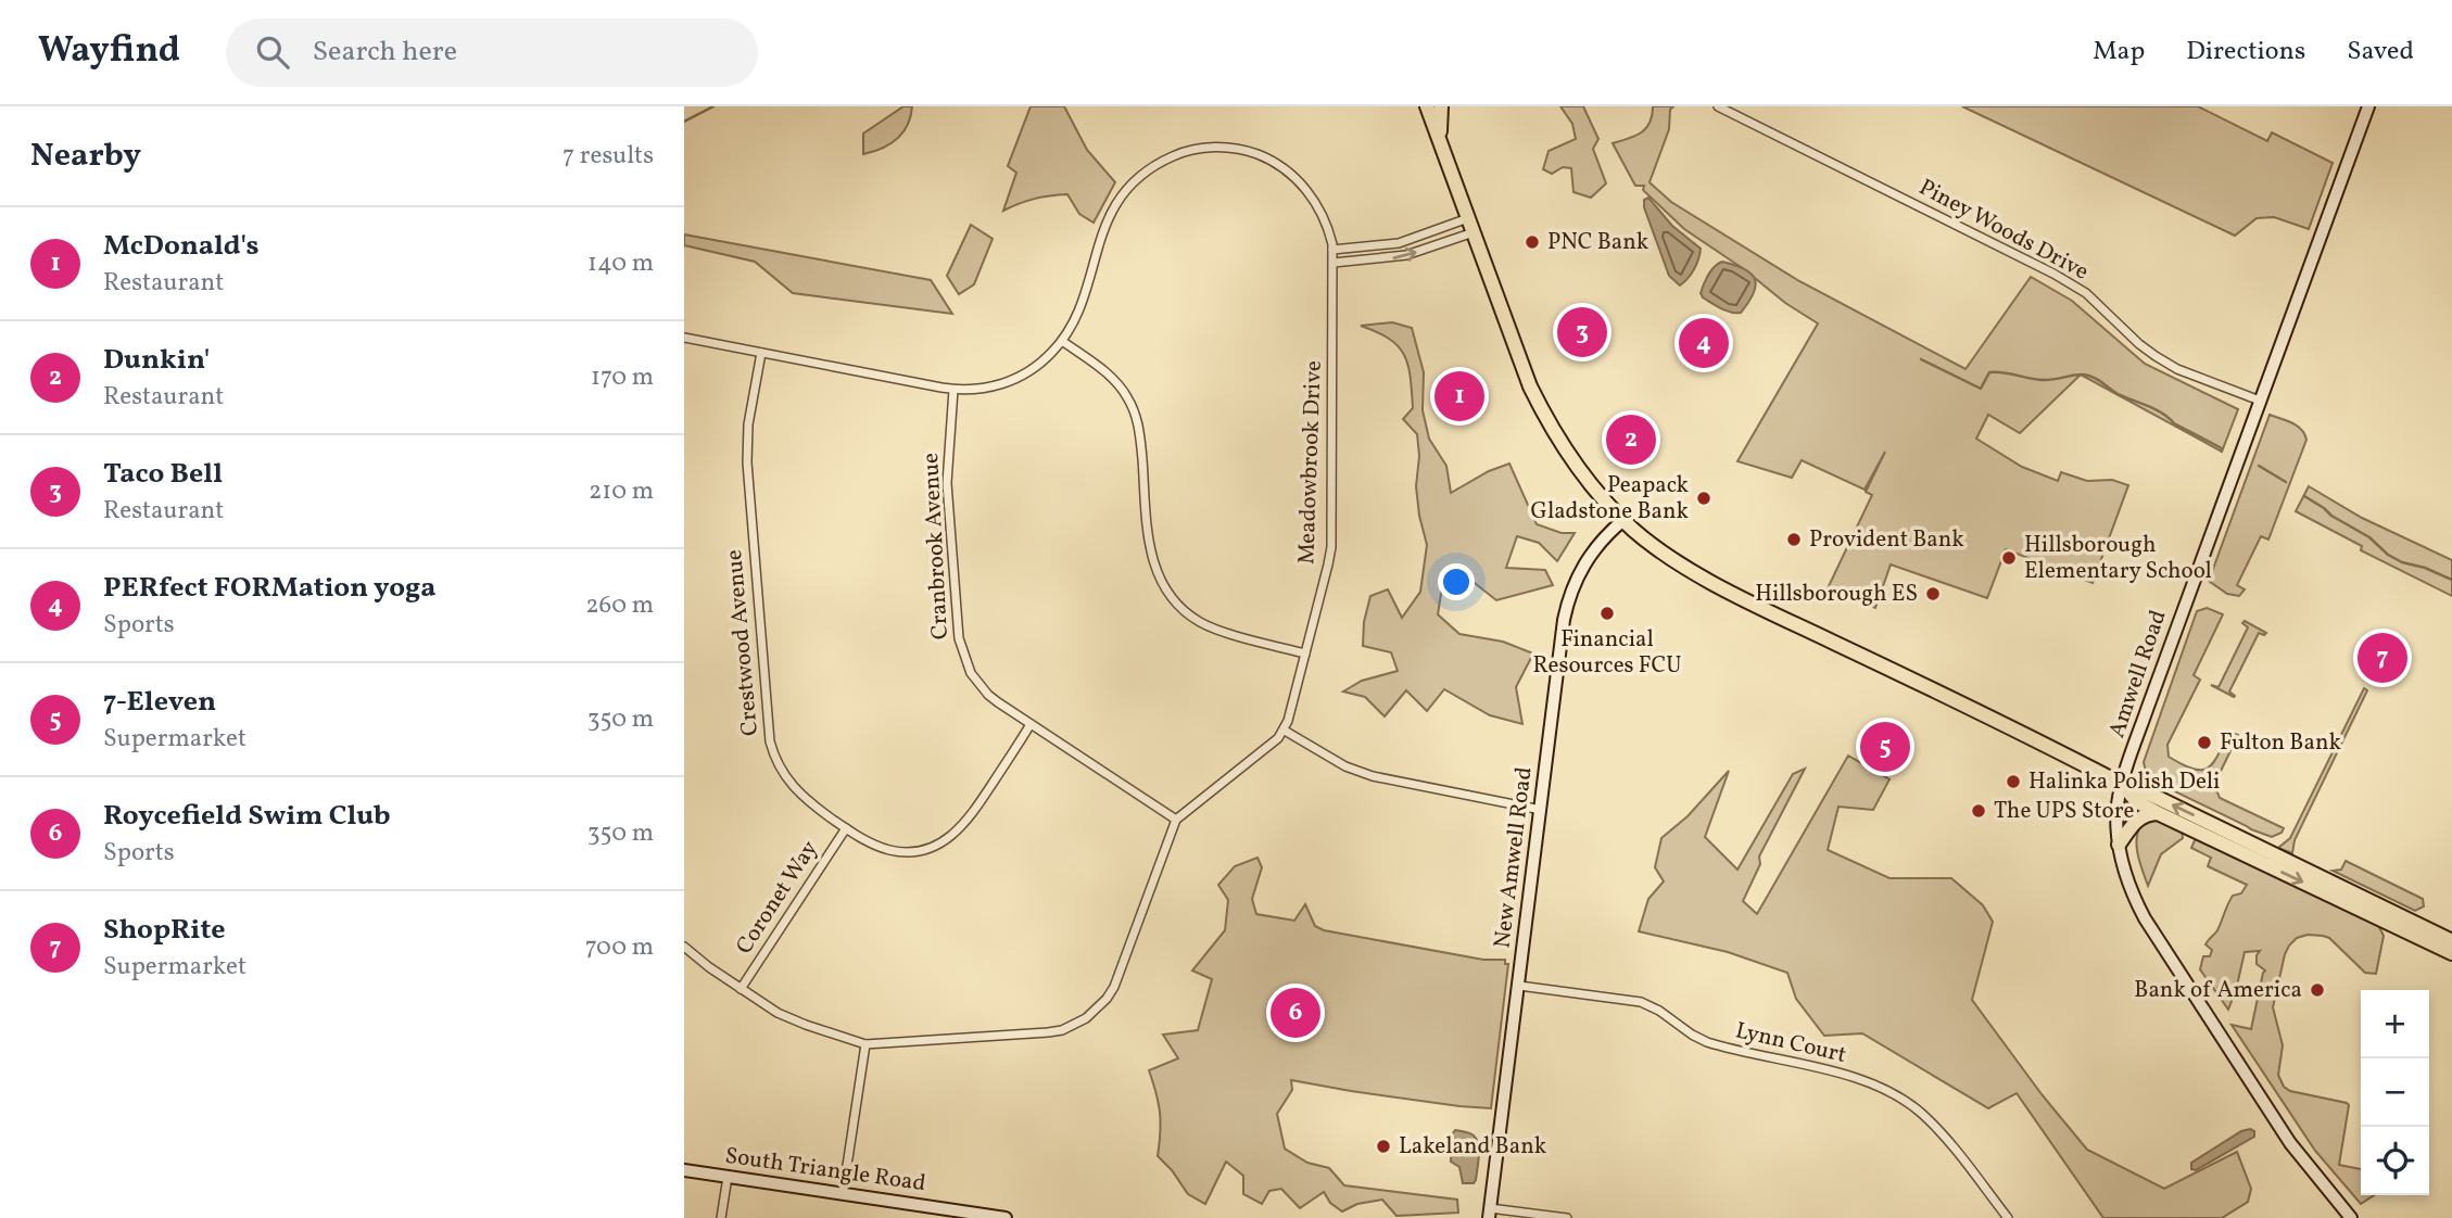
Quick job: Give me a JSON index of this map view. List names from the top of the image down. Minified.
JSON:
{"streets":{"main road":["Amwell Road","New Amwell Road","South Triangle Road"],"street":["Piney Woods Drive","Meadowbrook Drive","Cranbrook Avenue","Crestwood Avenue","Coronet Way","Lynn Court"]},"crossings":[["Piney Woods Drive","Amwell Road"],["Meadowbrook Drive","Cranbrook Avenue"],["Meadowbrook Drive","Crestwood Avenue"],["Cranbrook Avenue","Crestwood Avenue"],["Crestwood Avenue","Coronet Way"],["New Amwell Road","Lynn Court"]],"places":["PNC Bank","Peapack Gladstone Bank","Provident Bank","Hillsborough Elementary School","Hillsborough ES","Financial Resources FCU","Fulton Bank","Halinka Polish Deli","The UPS Store","Bank of America","Lakeland Bank"],"page":{"header":"Wayfind","search":"Search here","nav":["Map","Directions","Saved"],"heading":["Nearby","7 results"],"list":[{"mark":"1","name":"McDonald's","note":"Restaurant","value":"140 m"},{"mark":"2","name":"Dunkin'","note":"Restaurant","value":"170 m"},{"mark":"3","name":"Taco Bell","note":"Restaurant","value":"210 m"},{"mark":"4","name":"PERfect FORMation yoga","note":"Sports","value":"260 m"},{"mark":"5","name":"7-Eleven","note":"Supermarket","value":"350 m"},{"mark":"6","name":"Roycefield Swim Club","note":"Sports","value":"350 m"},{"mark":"7","name":"ShopRite","note":"Supermarket","value":"700 m"}],"pins":["3","4","1","2","7","5","6"],"map_buttons":["+","−"]}}
